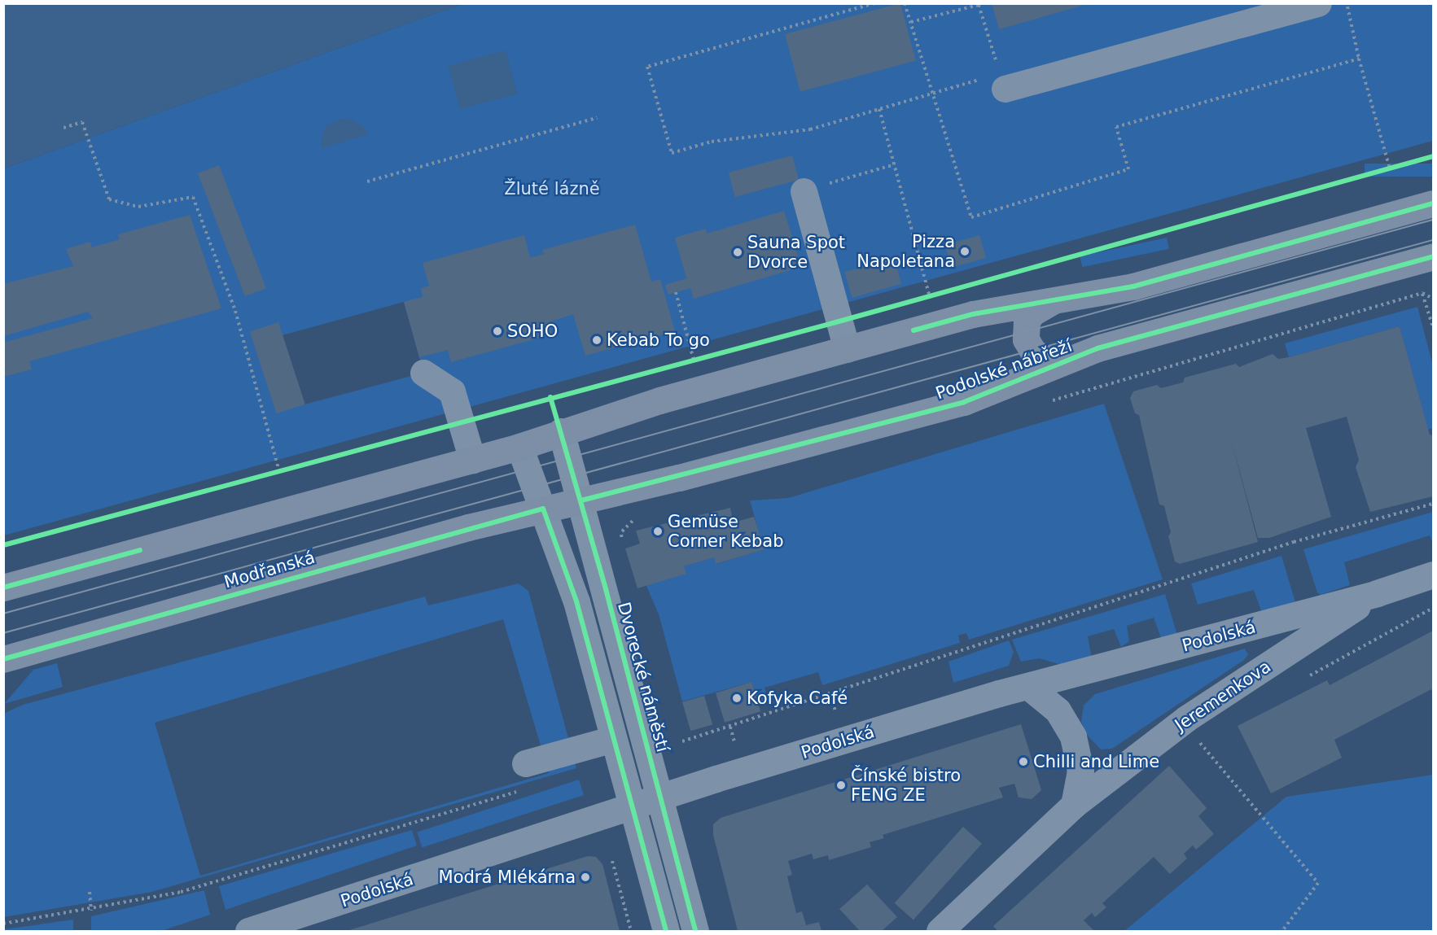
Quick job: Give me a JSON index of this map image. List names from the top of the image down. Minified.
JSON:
{"streets":{"main road":["Podolské nábřeží","Modřanská"],"street":["Podolská","Dvorecké náměstí","Jeremenkova"]},"crossings":[["Podolské nábřeží","Modřanská"],["Podolské nábřeží","Dvorecké náměstí"],["Podolská","Dvorecké náměstí"],["Podolská","Jeremenkova"]],"parks":["Žluté lázně"],"places":["Pizza Napoletana","Sauna Spot Dvorce","SOHO","Kebab To go","Gemüse Corner Kebab","Kofyka Café","Chilli and Lime","Čínské bistro FENG ZE","Modrá Mlékárna"]}
